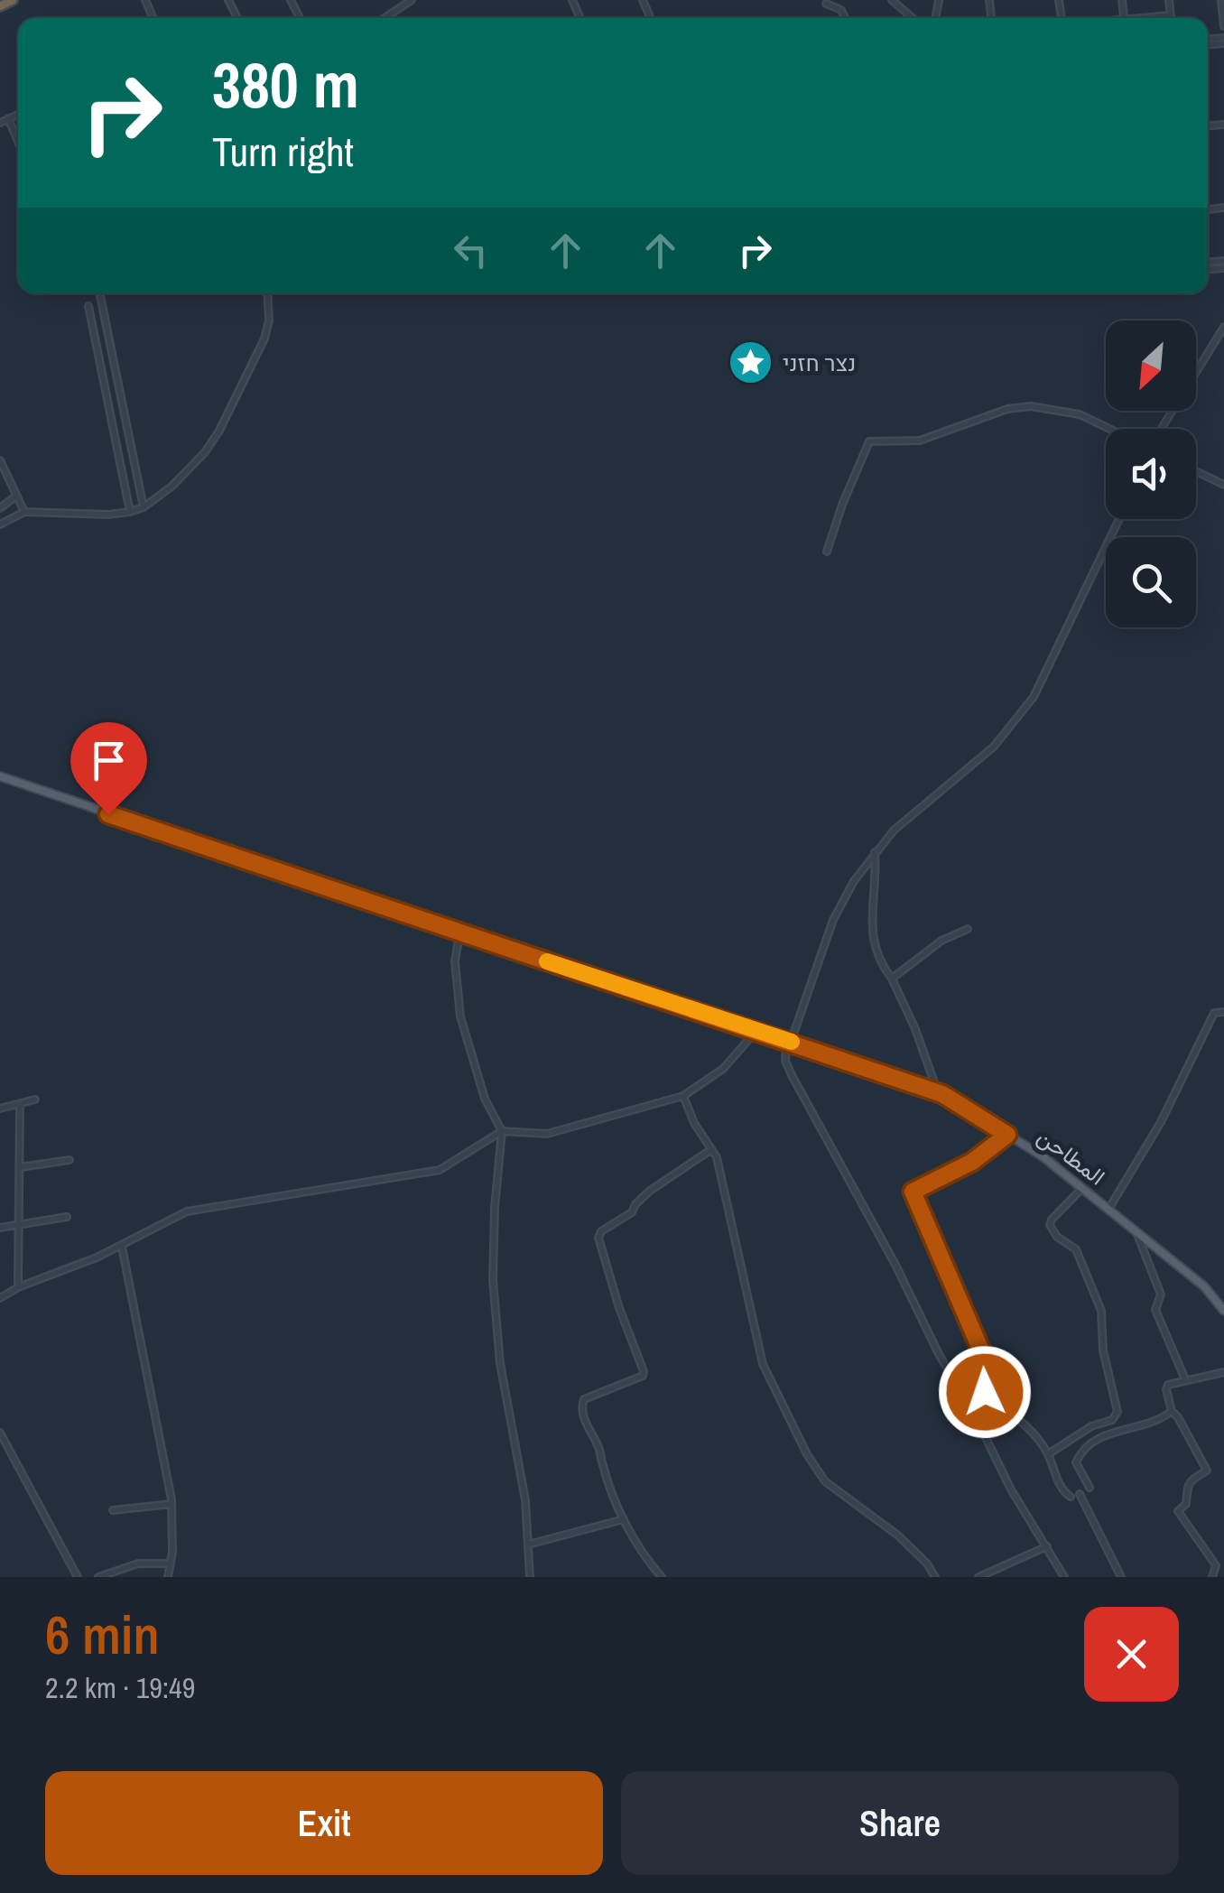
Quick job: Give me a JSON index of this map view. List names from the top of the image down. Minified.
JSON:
{"streets":{"main road":["المطاحن"]},"places":{"place":["נצר חזני"]},"north":"bottom left","page":{"turn":["380 m","Turn right"],"heading":["6 min","2.2 km · 19:49"],"buttons":["Exit","Share"]}}
